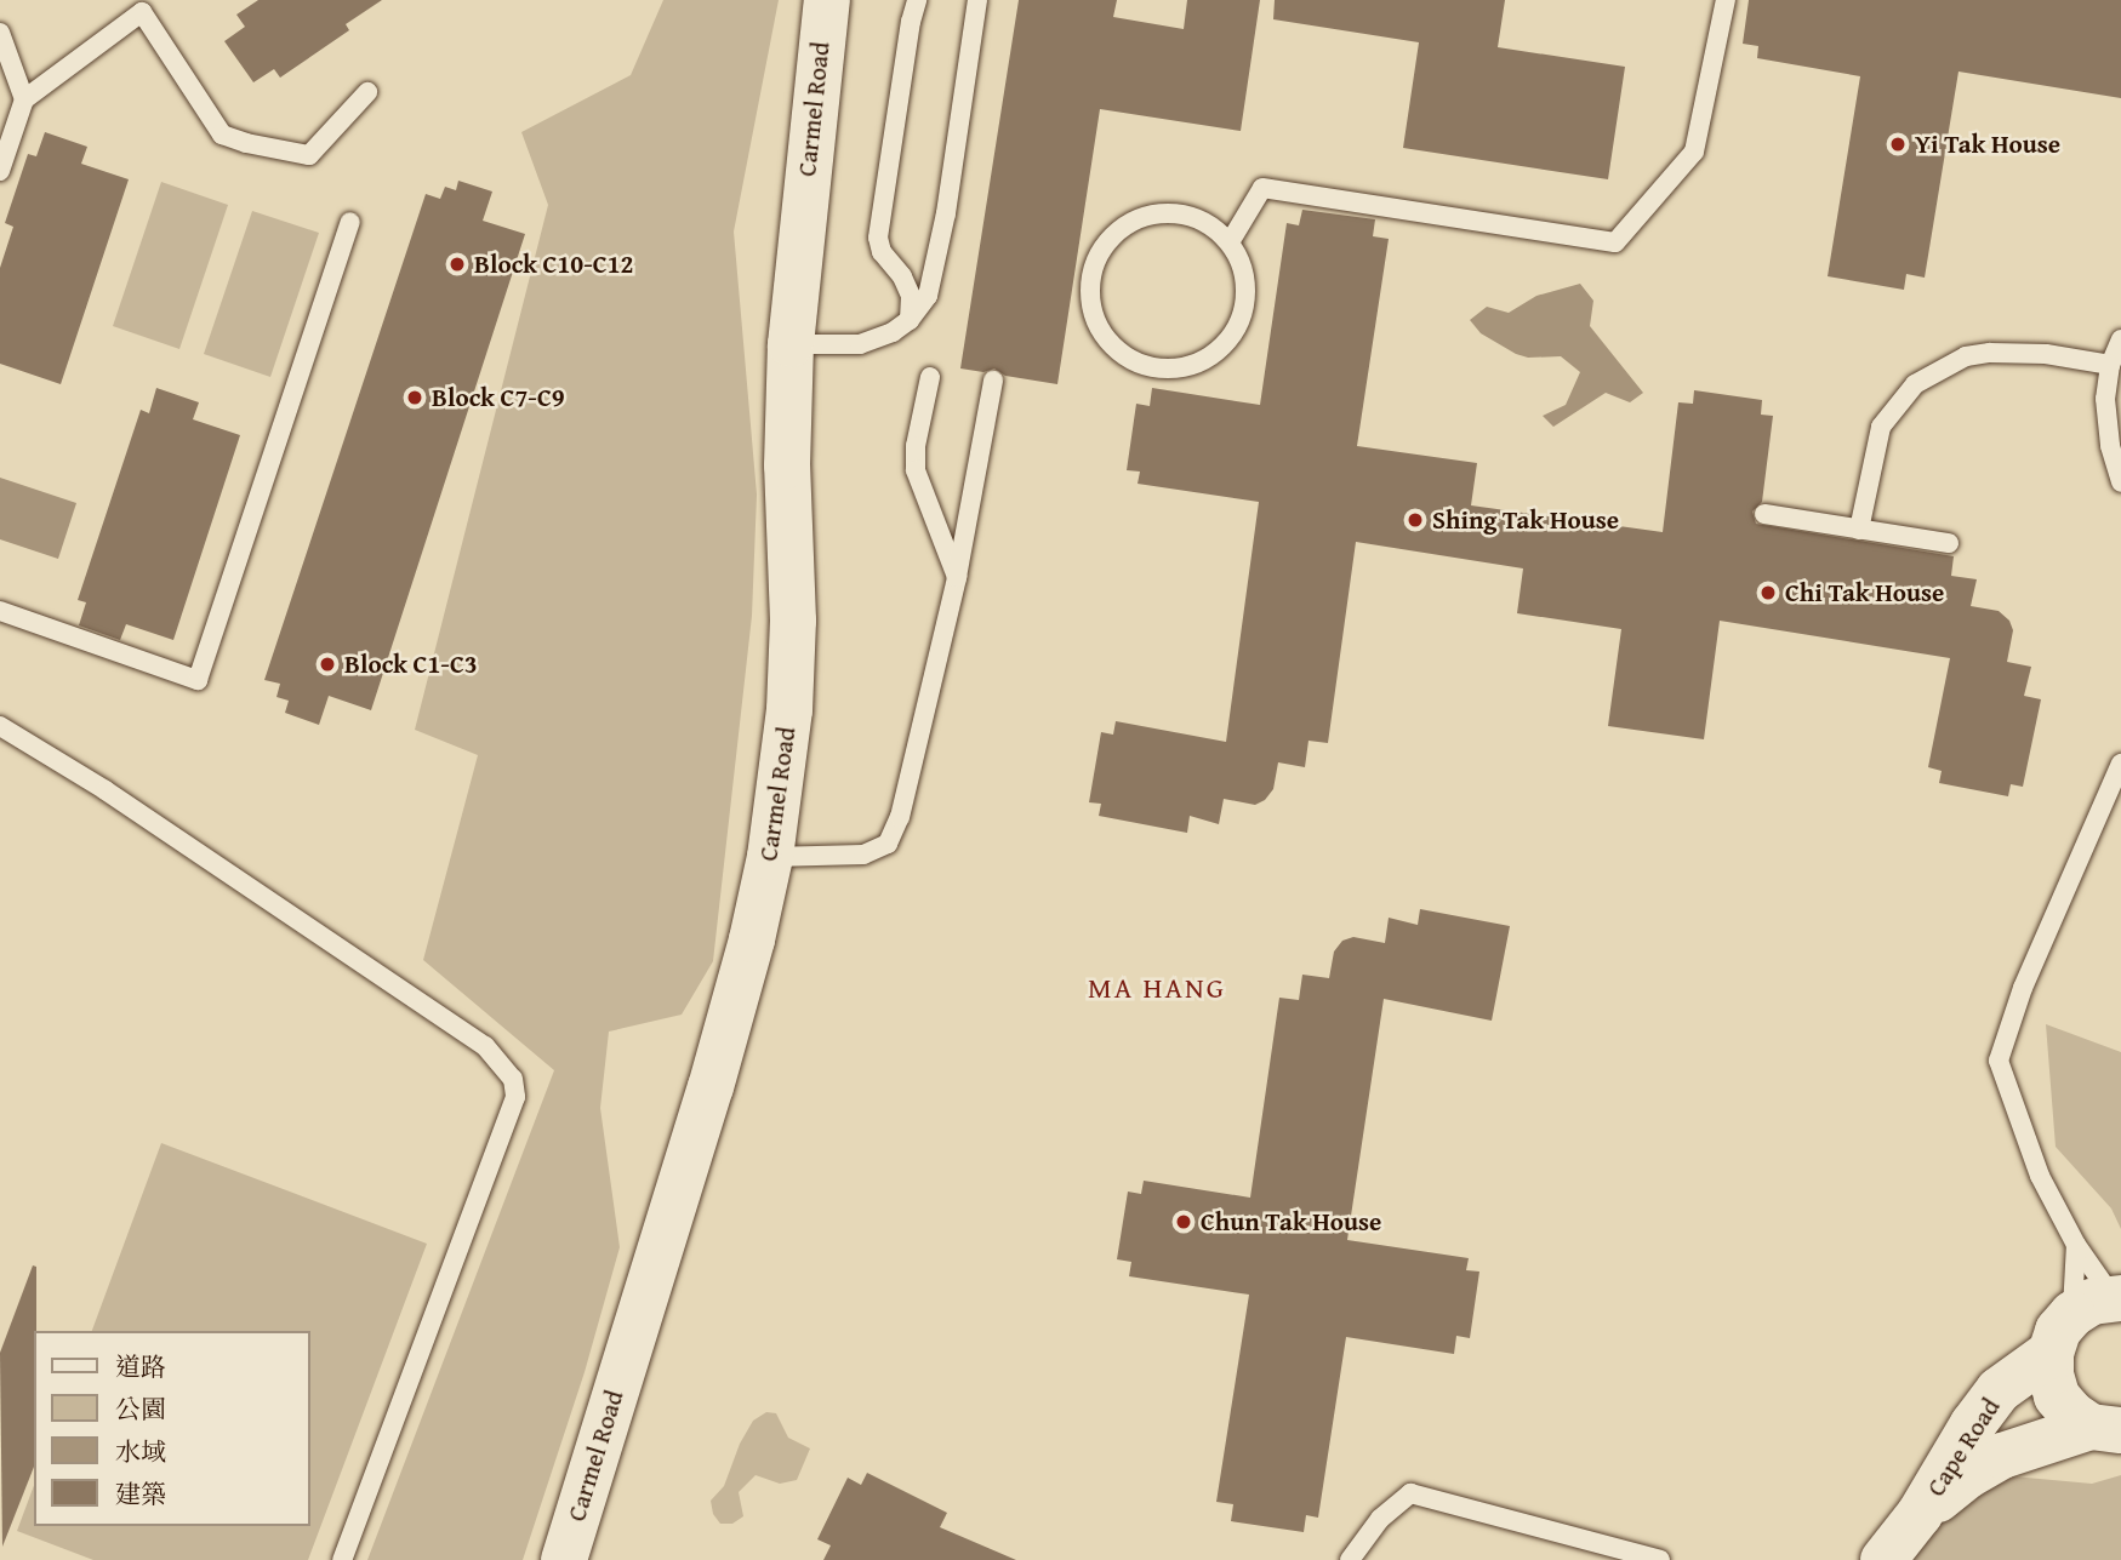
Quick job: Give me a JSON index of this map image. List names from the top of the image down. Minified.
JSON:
{"streets":{"street":["Carmel Road","Cape Road"]},"districts":["MA HANG"],"places":["Yi Tak House","Block C10-C12","Block C7-C9","Shing Tak House","Chi Tak House","Block C1-C3","Chun Tak House"],"legend":["道路","公園","水域","建築"]}
